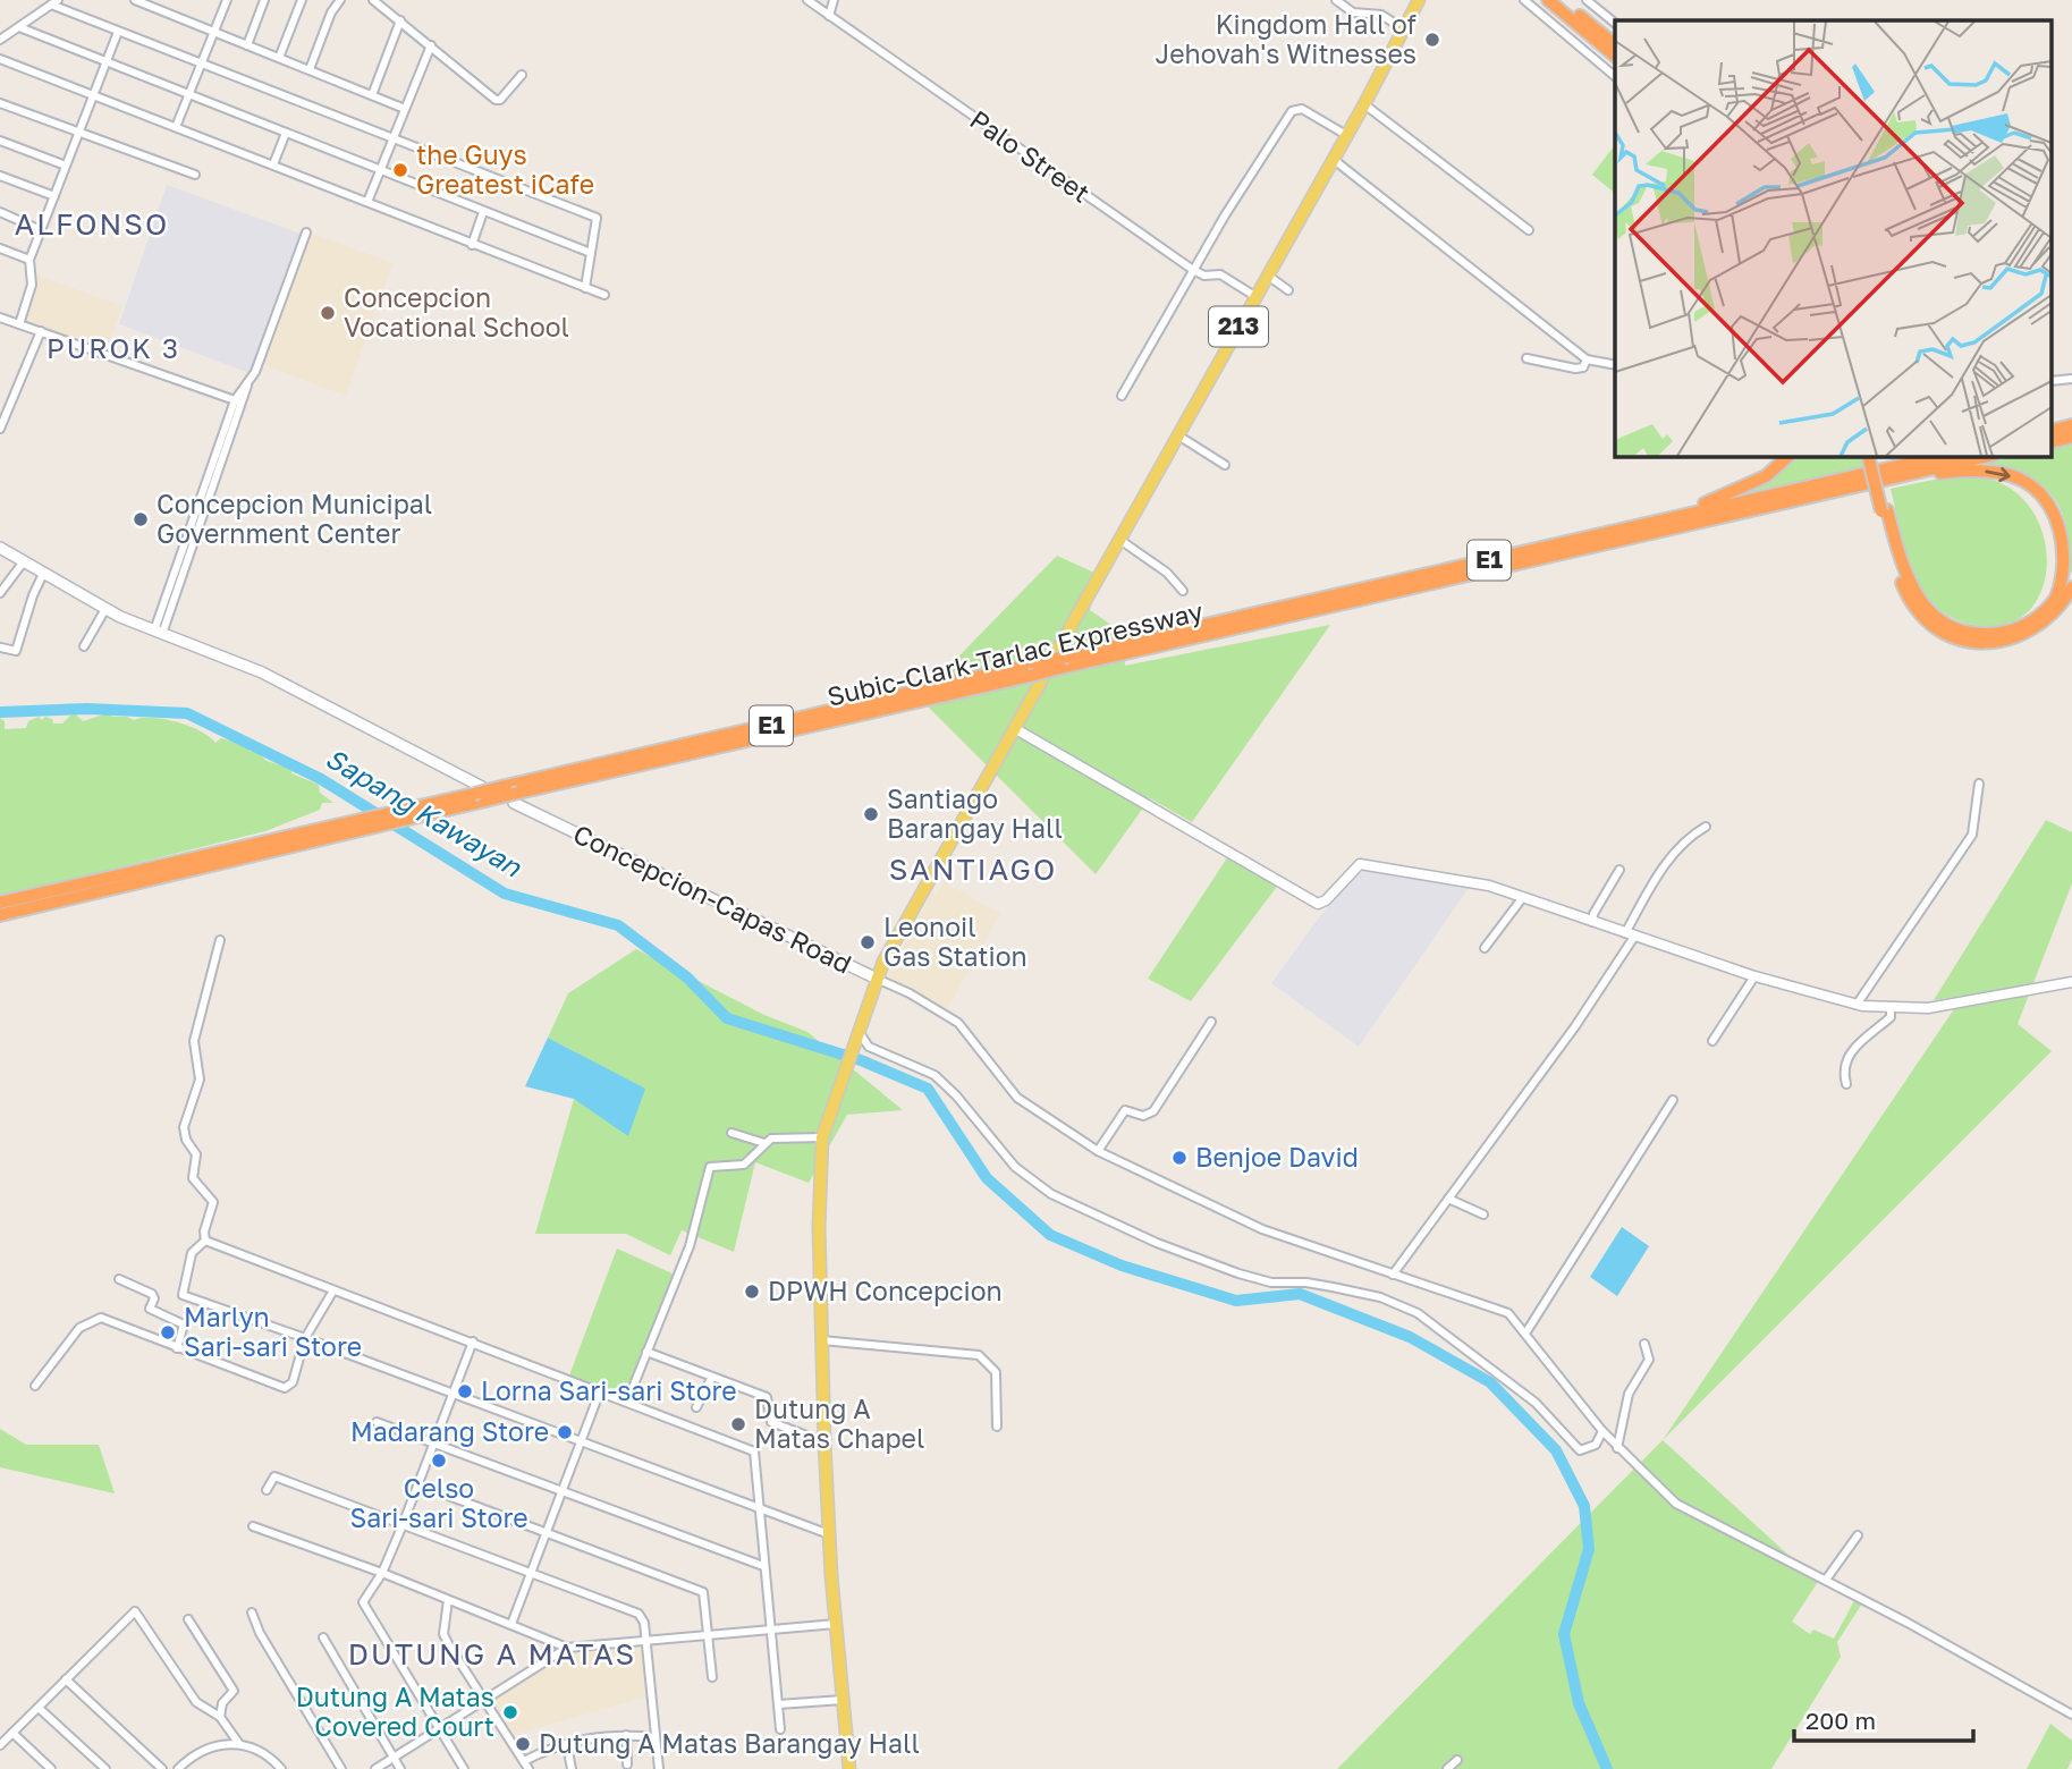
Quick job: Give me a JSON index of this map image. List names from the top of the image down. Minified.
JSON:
{"streets":{"highway":["E1","Subic-Clark-Tarlac Expressway"],"main road":["213","Concepcion-Capas Road"],"street":["Palo Street"]},"crossings":[["Palo Street","213"],["213","Subic-Clark-Tarlac Expressway"],["Subic-Clark-Tarlac Expressway","Concepcion-Capas Road"]],"districts":["ALFONSO","PUROK 3","SANTIAGO","DUTUNG A MATAS"],"water":["Sapang Kawayan"],"places":["Kingdom Hall of Jehovah's Witnesses","the Guys Greatest iCafe","Concepcion Vocational School","Concepcion Municipal Government Center","Santiago Barangay Hall","Leonoil Gas Station","Benjoe David","DPWH Concepcion","Marlyn Sari-sari Store","Lorna Sari-sari Store","Dutung A Matas Chapel","Madarang Store","Celso Sari-sari Store","Dutung A Matas Covered Court","Dutung A Matas Barangay Hall"],"scale_bar":"200 m"}
